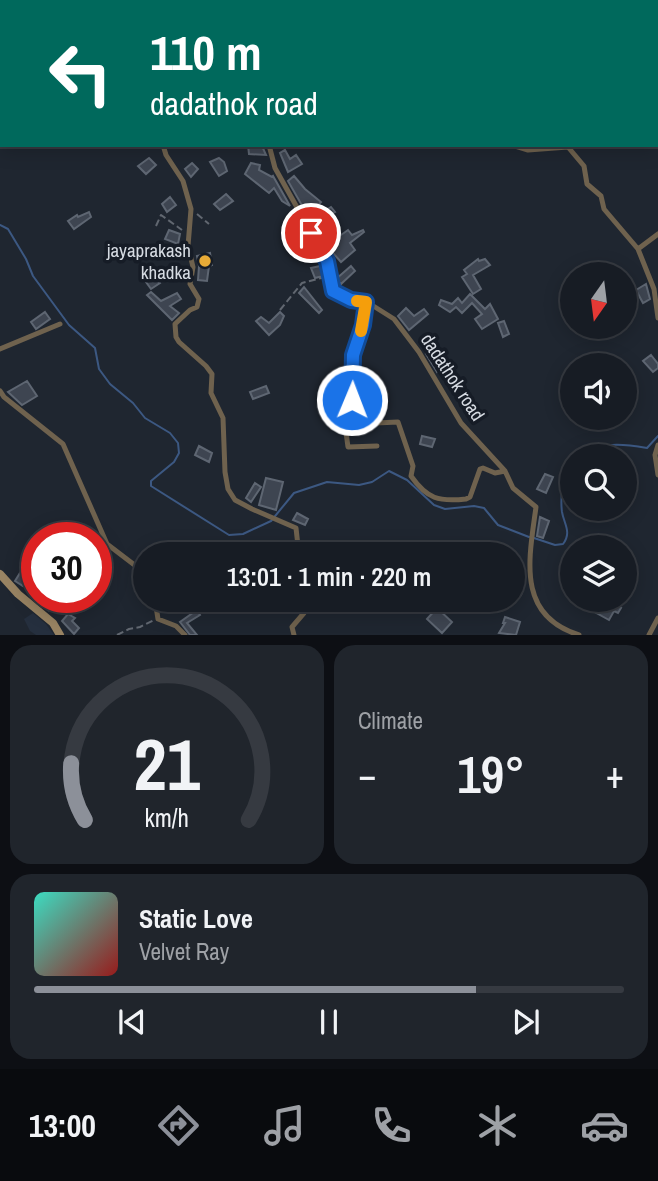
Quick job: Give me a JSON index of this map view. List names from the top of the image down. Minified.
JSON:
{"streets":{"street":["dadathok road"]},"places":["jayaprakash khadka"],"north":"bottom","page":{"turn":["110 m","dadathok road"],"limit":"30","trip":"13:01 · 1 min · 220 m","tile":"Climate","heat":["−","19°","+"],"song":["Static Love","Velvet Ray"],"tabs":"13:00","gauge":["21","km/h"]}}
